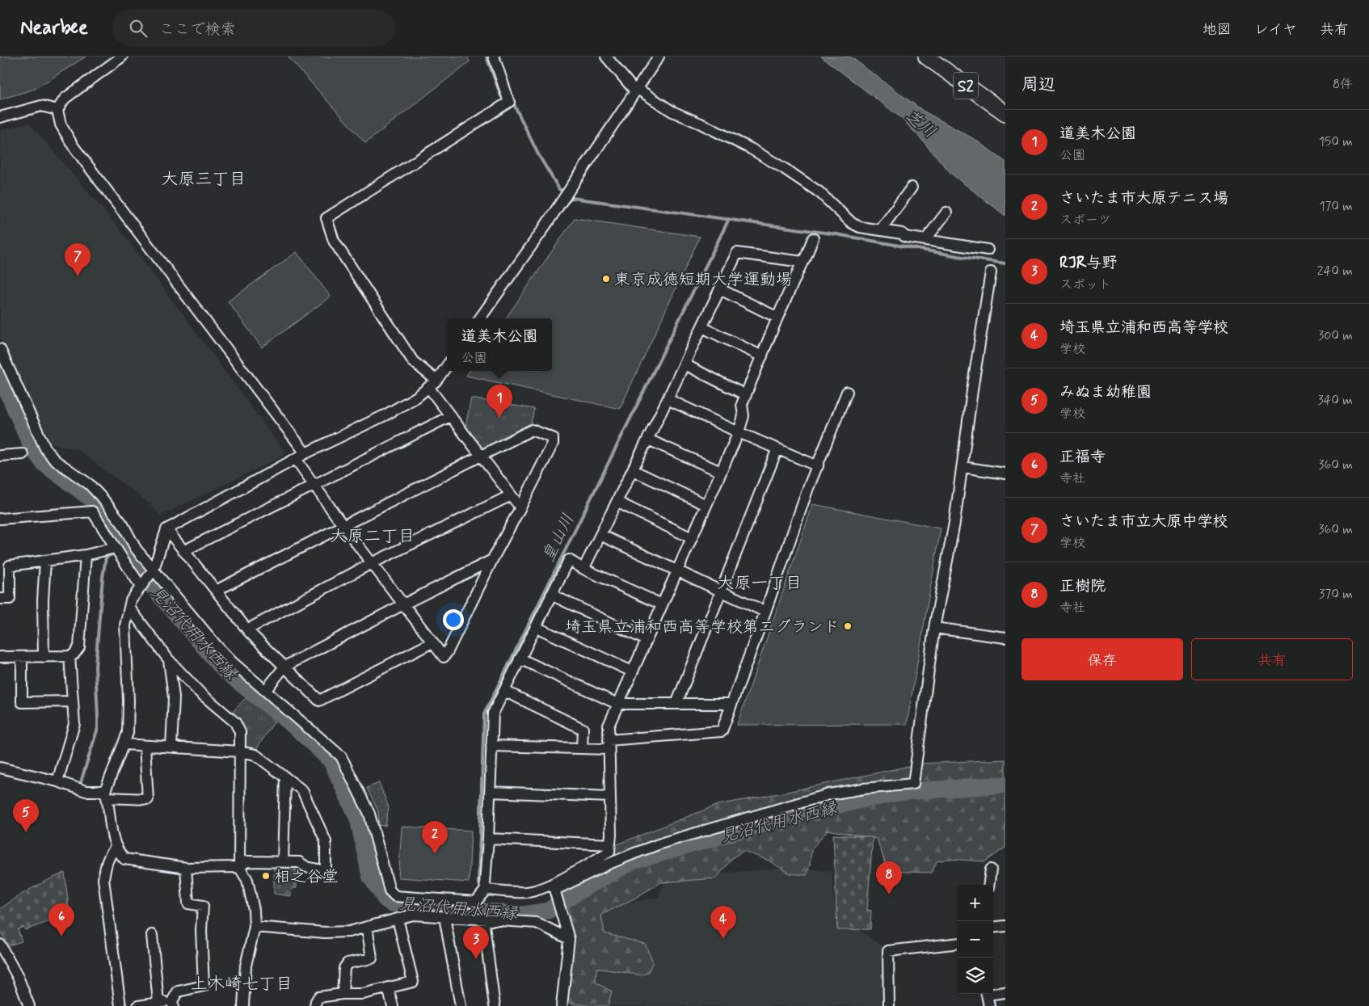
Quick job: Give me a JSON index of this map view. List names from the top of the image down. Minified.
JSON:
{"streets":{"highway":["S2"]},"districts":["大原三丁目","大原二丁目","大原一丁目","上木崎七丁目"],"water":["芝川","皇山川","見沼代用水西縁"],"places":["東京成徳短期大学運動場","埼玉県立浦和西高等学校第二グランド","相之谷堂"],"page":{"header":"Nearbee","search":"ここで検索","nav":["地図","レイヤ","共有"],"heading":["周辺","8件"],"list":[{"mark":"1","name":"道美木公園","note":"公園","value":"150 m"},{"mark":"2","name":"さいたま市大原テニス場","note":"スポーツ","value":"170 m"},{"mark":"3","name":"RJR与野","note":"スポット","value":"240 m"},{"mark":"4","name":"埼玉県立浦和西高等学校","note":"学校","value":"300 m"},{"mark":"5","name":"みぬま幼稚園","note":"学校","value":"340 m"},{"mark":"6","name":"正福寺","note":"寺社","value":"360 m"},{"mark":"7","name":"さいたま市立大原中学校","note":"学校","value":"360 m"},{"mark":"8","name":"正樹院","note":"寺社","value":"370 m"}],"pins":["7","1","5","2","8","6","4","3"],"popup":["道美木公園","公園"],"buttons":["保存","共有"],"map_buttons":["+","−"]}}
